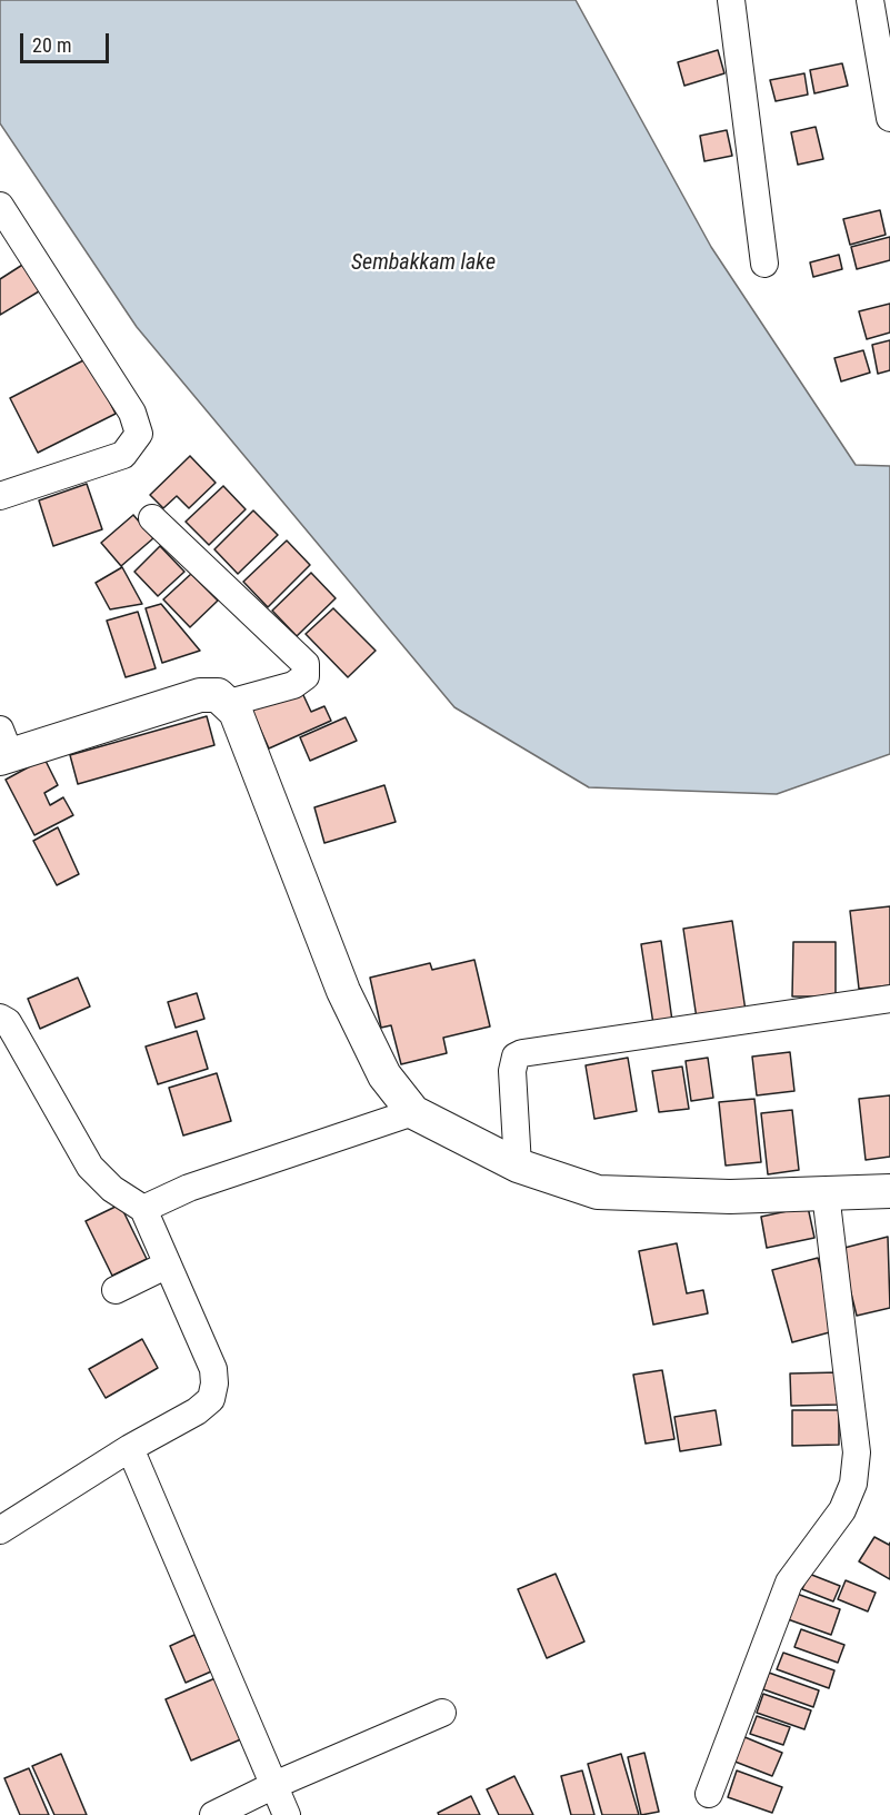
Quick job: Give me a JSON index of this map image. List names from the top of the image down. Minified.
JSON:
{"water":["Sembakkam lake"],"scale_bar":"20 m"}
